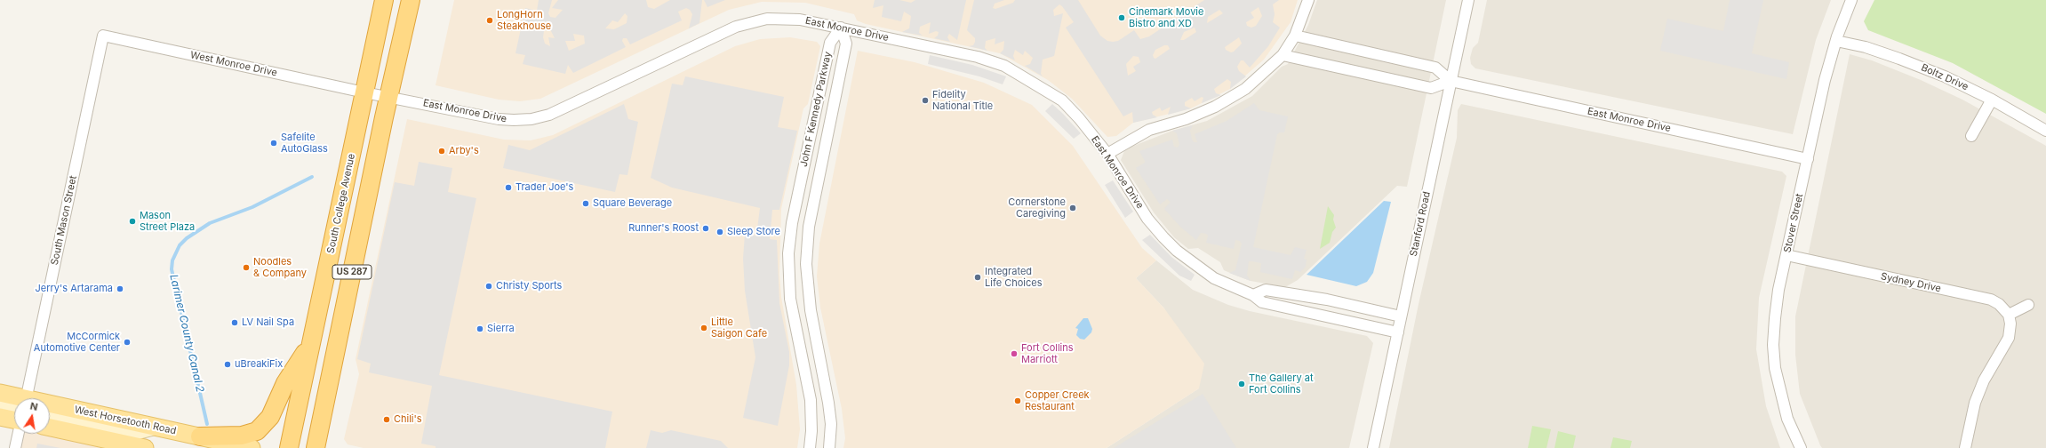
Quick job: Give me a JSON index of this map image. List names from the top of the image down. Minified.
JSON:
{"streets":{"highway":["South College Avenue","US 287"],"main road":["West Horsetooth Road"],"street":["East Monroe Drive","West Monroe Drive","Boltz Drive","John F Kennedy Parkway","South Mason Street","Stover Street","Stanford Road","Sydney Drive"]},"crossings":[["East Monroe Drive","West Monroe Drive"],["East Monroe Drive","John F Kennedy Parkway"],["East Monroe Drive","South College Avenue"],["East Monroe Drive","Stover Street"],["East Monroe Drive","Stanford Road"],["East Monroe Drive","US 287"],["West Monroe Drive","South College Avenue"],["West Monroe Drive","South Mason Street"],["Boltz Drive","Stover Street"],["Stover Street","Sydney Drive"]],"water":["Larimer County Canal 2"],"places":["Cinemark Movie Bistro and XD","LongHorn Steakhouse","Fidelity National Title","Safelite AutoGlass","Arby's","Trader Joe's","Square Beverage","Cornerstone Caregiving","Mason Street Plaza","Runner's Roost","Sleep Store","Noodles & Company","Integrated Life Choices","Christy Sports","Jerry's Artarama","LV Nail Spa","Little Saigon Cafe","Sierra","McCormick Automotive Center","Fort Collins Marriott","uBreakiFix","The Gallery at Fort Collins","Copper Creek Restaurant","Chili's"],"north":"top"}
